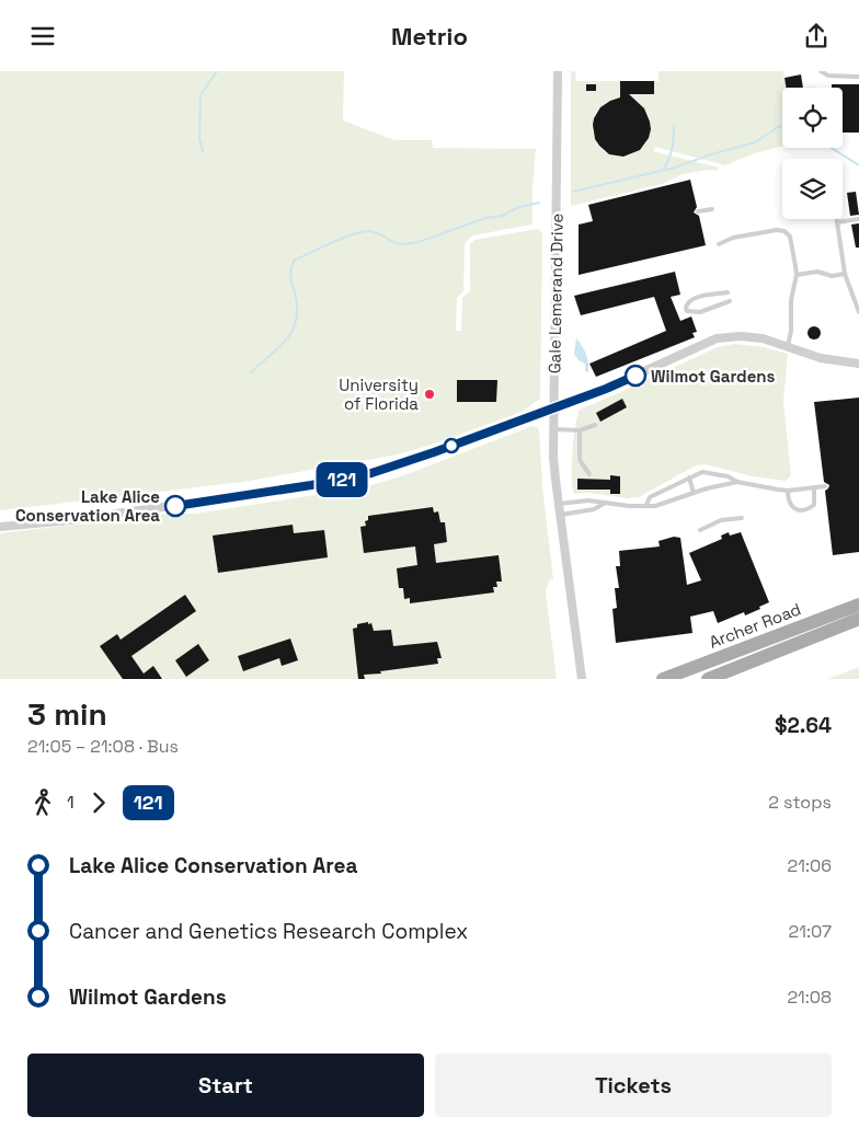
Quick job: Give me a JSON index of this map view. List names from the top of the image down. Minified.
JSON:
{"streets":{"main road":["Archer Road"],"street":["Gale Lemerand Drive"]},"places":["Wilmot Gardens","University of Florida","Lake Alice Conservation Area"],"lines":["bus line 121"],"page":{"header":"Metrio","on_map":"121","heading":["3 min","21:05 – 21:08 · Bus","$2.64"],"legs":["1","121","2 stops"],"list":[{"name":"Lake Alice Conservation Area","value":"21:06"},{"name":"Cancer and Genetics Research Complex","value":"21:07"},{"name":"Wilmot Gardens","value":"21:08"}],"buttons":["Start","Tickets"]}}
